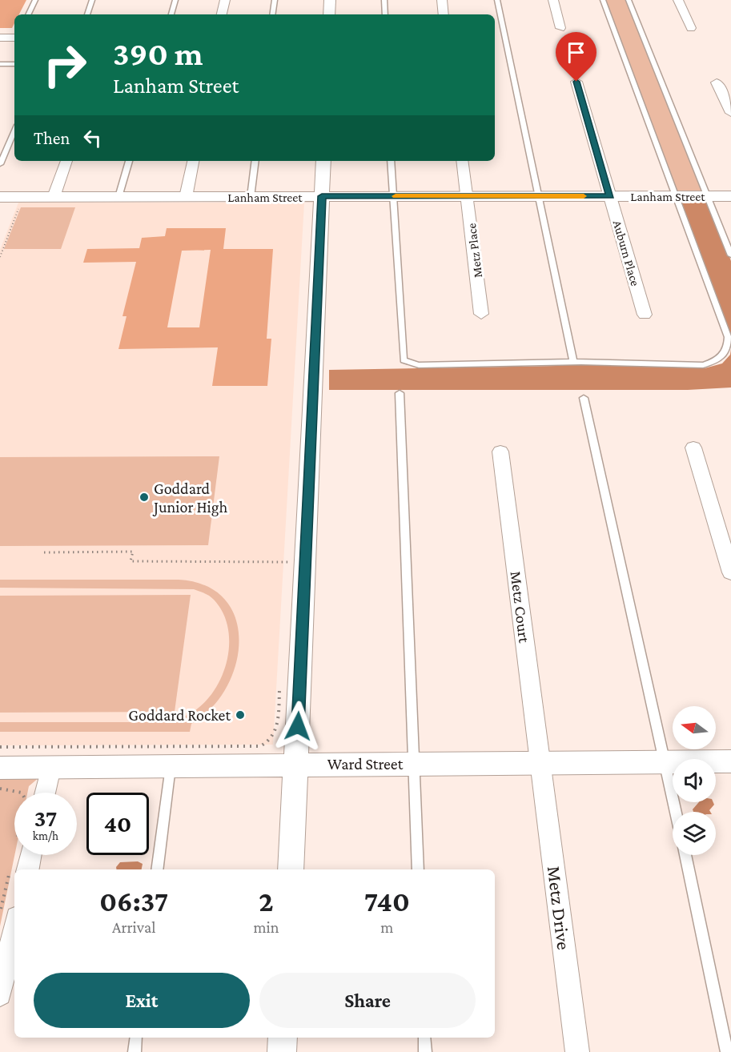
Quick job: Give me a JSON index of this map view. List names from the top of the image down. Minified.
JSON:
{"streets":{"street":["Lanham Street","Metz Place","Auburn Place","Metz Court","Ward Street","Metz Drive"]},"crossings":[["Lanham Street","Metz Place"],["Lanham Street","Auburn Place"],["Metz Court","Ward Street"],["Metz Court","Metz Drive"],["Ward Street","Metz Drive"]],"places":["Goddard Junior High","Goddard Rocket"],"north":"left","page":{"turn":["390 m","Lanham Street"],"then":"Then","speed":"37 km/h","limit":"40","eta":["06:37","Arrival","2","min","740","m"],"buttons":["Exit","Share"]}}
